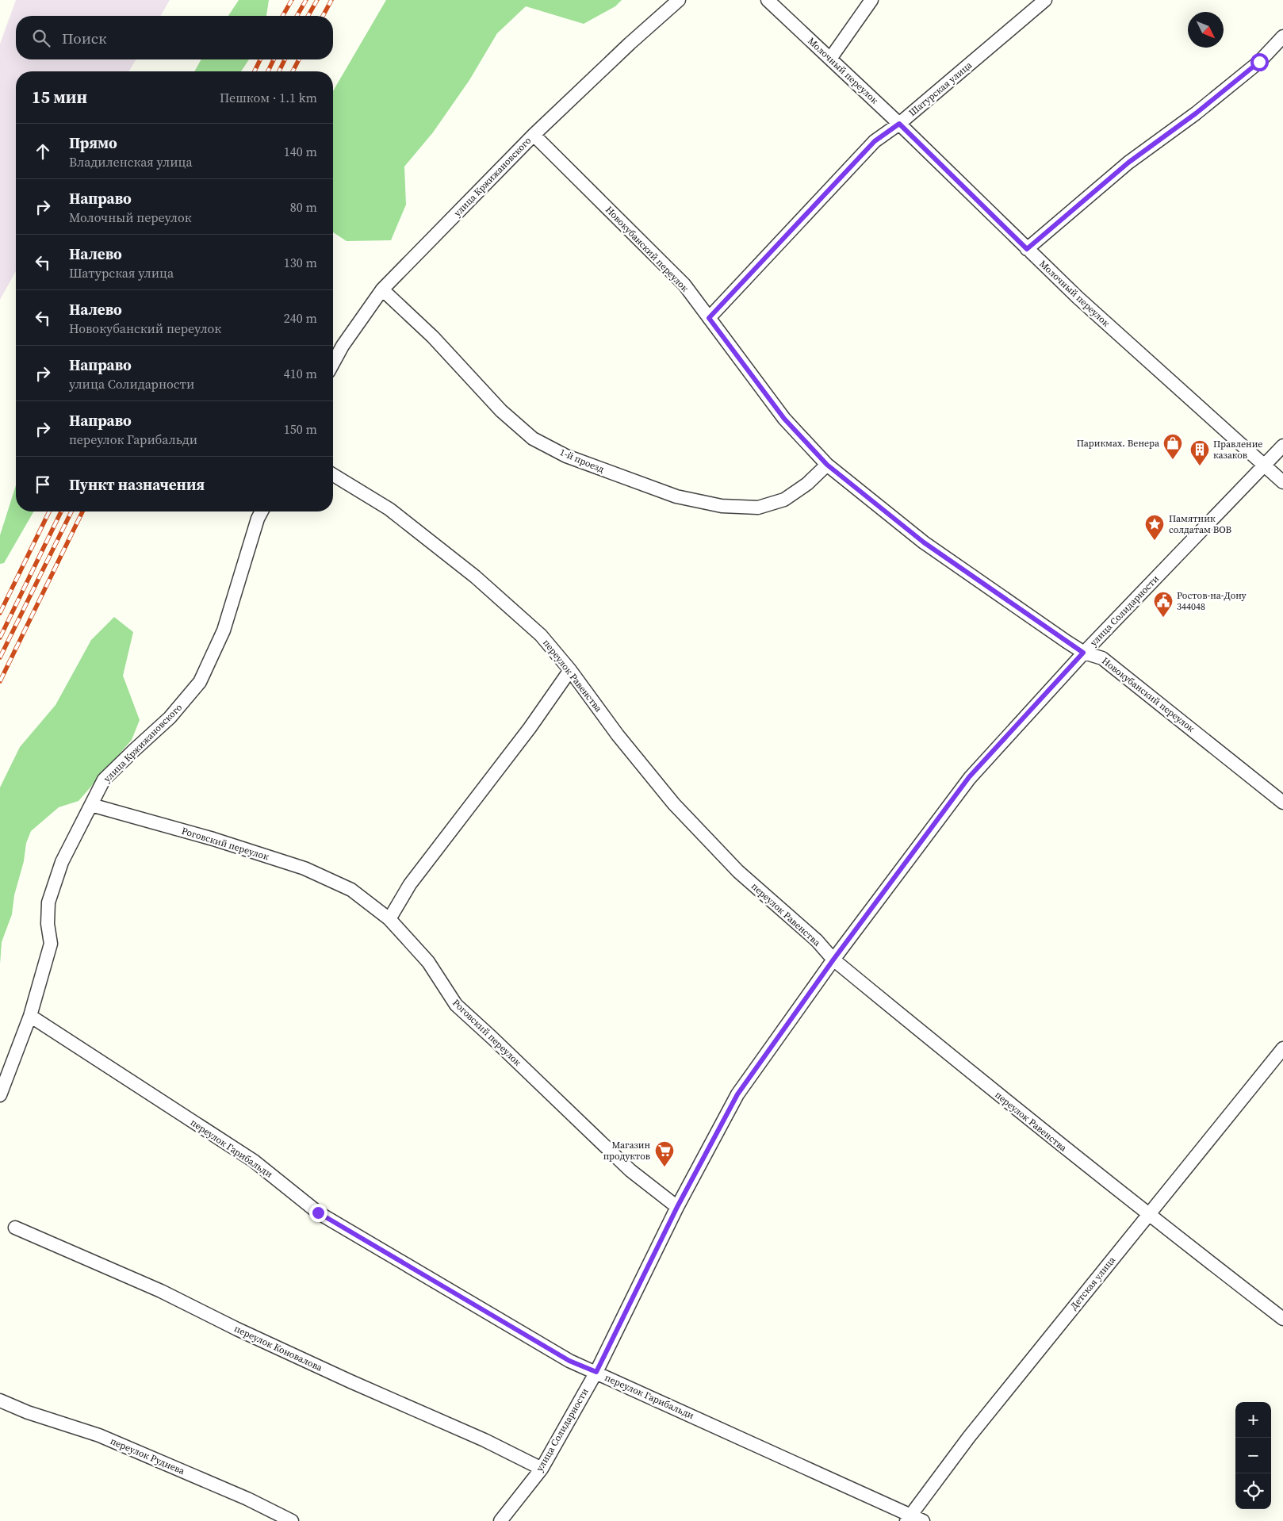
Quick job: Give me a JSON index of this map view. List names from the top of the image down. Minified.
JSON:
{"streets":{"street":["Молочный переулок","Шатурская улица","улица Кржижановского","Новокубанский переулок","1-й проезд","улица Солидарности","переулок Равенства","Роговский переулок","переулок Гарибальди","Детская улица","переулок Коновалова","переулок Руднева"]},"crossings":[["Молочный переулок","Шатурская улица"],["Молочный переулок","улица Солидарности"],["Шатурская улица","Новокубанский переулок"],["улица Кржижановского","Новокубанский переулок"],["улица Кржижановского","1-й проезд"],["улица Кржижановского","Роговский переулок"],["улица Кржижановского","переулок Гарибальди"],["Новокубанский переулок","1-й проезд"],["Новокубанский переулок","улица Солидарности"],["улица Солидарности","переулок Равенства"],["улица Солидарности","Роговский переулок"],["улица Солидарности","переулок Гарибальди"],["улица Солидарности","переулок Коновалова"],["переулок Равенства","Детская улица"],["переулок Гарибальди","Детская улица"]],"places":{"shop":["Парикмах. Венера"],"building":["Правление казаков"],"place":["Памятник солдатам ВОВ"],"public building":["Ростов-на-Дону 344048"],"supermarket":["Магазин продуктов"]},"north":"bottom right","page":{"search":"Поиск","heading":["15 мин","Пешком · 1.1 km"],"list":[["Прямо","Владиленская улица","140 m"],["Направо","Молочный переулок","80 m"],["Налево","Шатурская улица","130 m"],["Налево","Новокубанский переулок","240 m"],["Направо","улица Солидарности","410 m"],["Направо","переулок Гарибальди","150 m"],"Пункт назначения"],"map_buttons":["+","−"]}}
